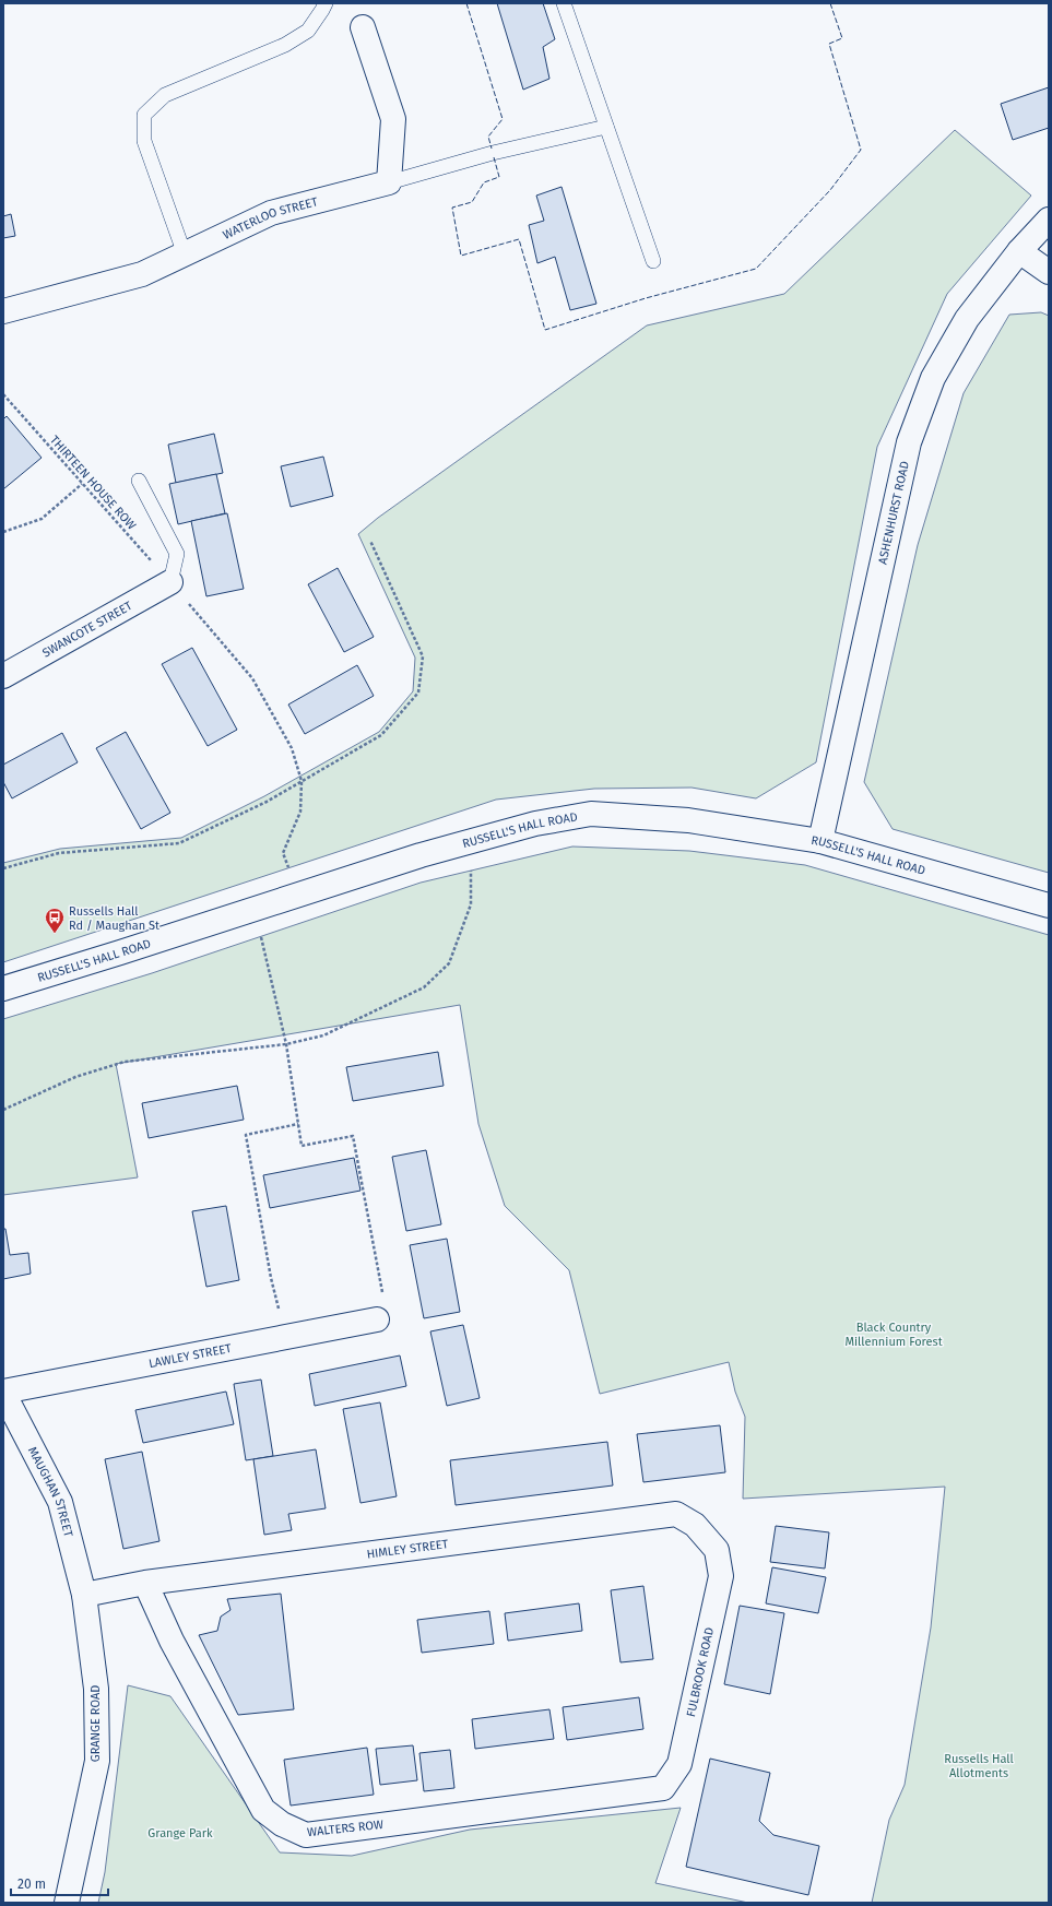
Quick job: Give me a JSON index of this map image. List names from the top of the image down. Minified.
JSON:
{"streets":{"street":["WATERLOO STREET","ASHENHURST ROAD","SWANCOTE STREET","RUSSELL'S HALL ROAD","LAWLEY STREET","MAUGHAN STREET","HIMLEY STREET","FULBROOK ROAD","GRANGE ROAD","WALTERS ROW"],"path":["THIRTEEN HOUSE ROW"]},"crossings":[["THIRTEEN HOUSE ROW","SWANCOTE STREET"],["THIRTEEN HOUSE ROW","RUSSELL'S HALL ROAD"],["ASHENHURST ROAD","RUSSELL'S HALL ROAD"],["LAWLEY STREET","MAUGHAN STREET"],["MAUGHAN STREET","HIMLEY STREET"],["MAUGHAN STREET","GRANGE ROAD"],["HIMLEY STREET","FULBROOK ROAD"],["HIMLEY STREET","GRANGE ROAD"],["HIMLEY STREET","WALTERS ROW"],["FULBROOK ROAD","WALTERS ROW"]],"parks":["Black Country Millennium Forest","Russells Hall Allotments","Grange Park"],"places":{"bus stop":["Russells Hall Rd / Maughan St"]},"scale_bar":"20 m"}
